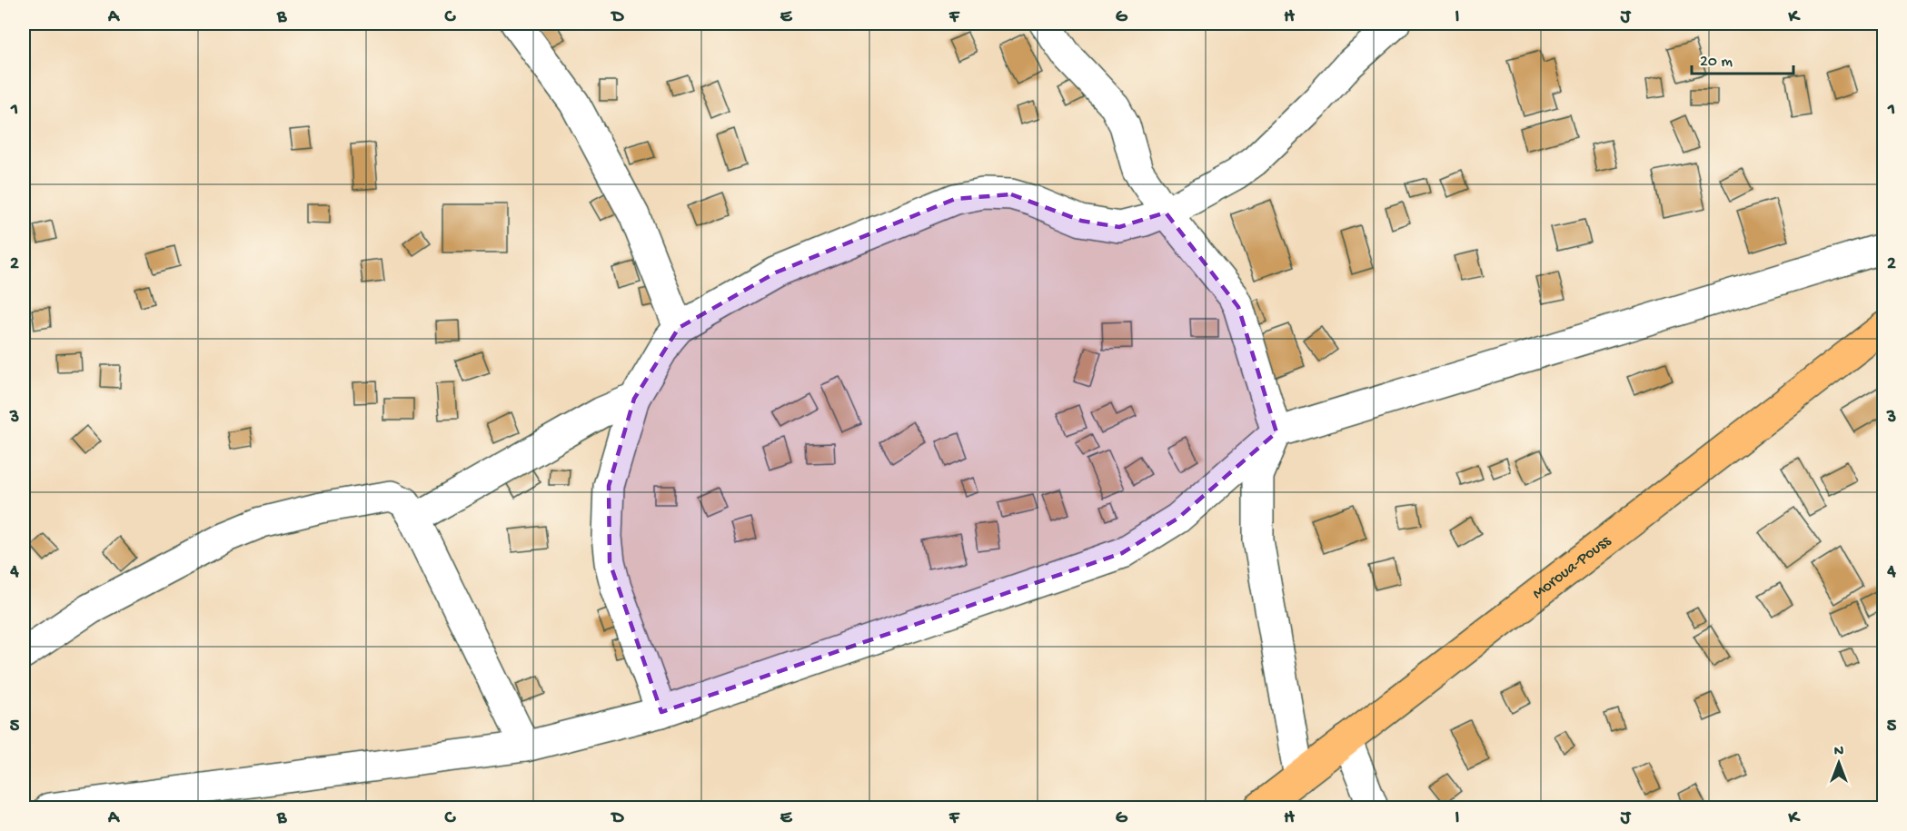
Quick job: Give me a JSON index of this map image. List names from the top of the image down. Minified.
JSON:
{"streets":{"main road":["Moroua-Pouss"]},"scale_bar":"20 m","north":"top","grid":{"columns":["A","B","C","D","E","F","G","H","I","J","K"],"rows":["1","2","3","4","5"]}}
